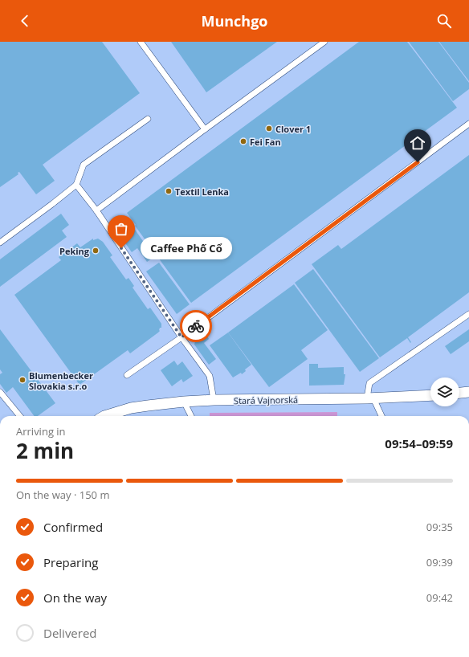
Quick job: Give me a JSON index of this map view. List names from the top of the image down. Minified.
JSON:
{"streets":{"street":["Stará Vajnorská"]},"places":["Clover 1","Fei Fan","Textil Lenka","Caffee Phố Cổ","Peking","Blumenbecker Slovakia s.r.o"],"page":{"header":"Munchgo","bubble":"Caffee Phố Cổ","heading":["2 min","Arriving in","09:54–09:59"],"bar":"On the way · 150 m","list":[["Confirmed","09:35"],["Preparing","09:39"],["On the way","09:42"],"Delivered"]}}
